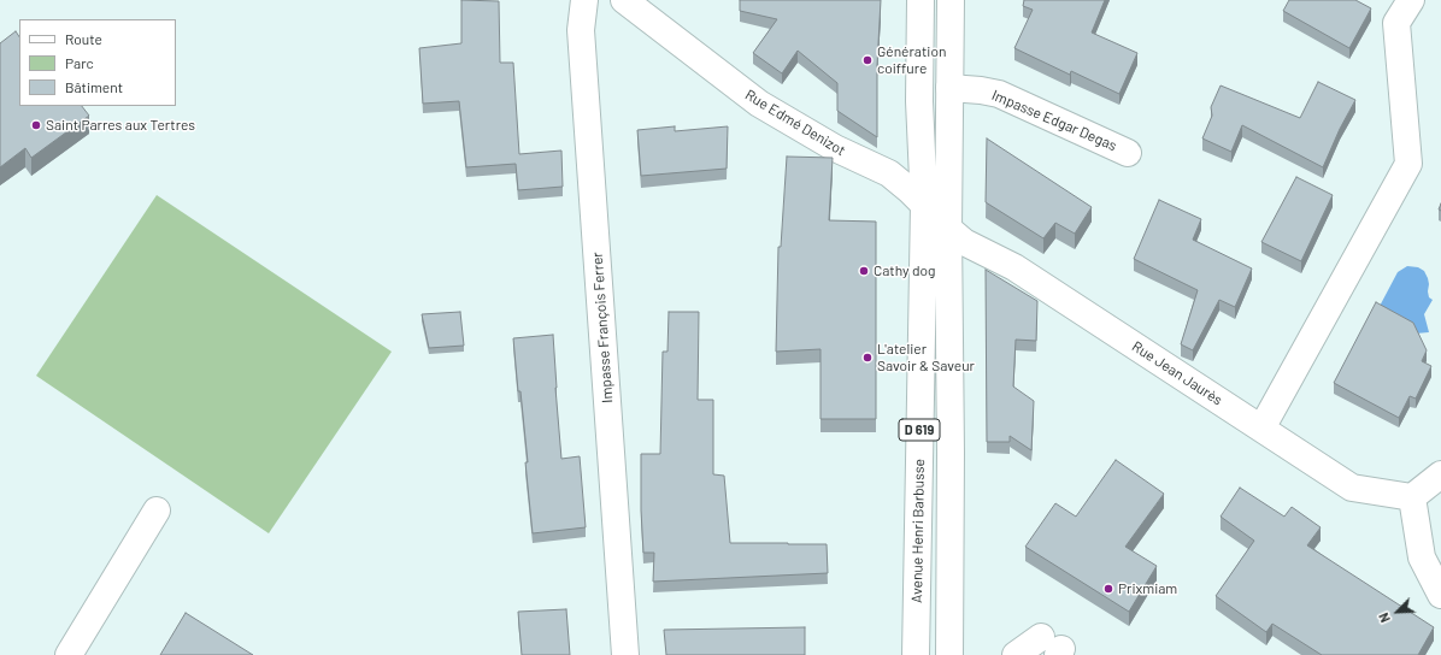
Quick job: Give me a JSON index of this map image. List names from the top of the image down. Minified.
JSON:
{"streets":{"street":["Impasse Edgar Degas","Rue Edmé Denizot","Impasse François Ferrer","Rue Jean Jaurès","D 619","Avenue Henri Barbusse"]},"crossings":[["Impasse Edgar Degas","D 619"],["Rue Edmé Denizot","Rue Jean Jaurès"],["Rue Edmé Denizot","D 619"],["Rue Edmé Denizot","Avenue Henri Barbusse"],["Rue Jean Jaurès","D 619"],["Rue Jean Jaurès","Avenue Henri Barbusse"],["D 619","Avenue Henri Barbusse"]],"places":["Génération coiffure","Saint Parres aux Tertres","Cathy dog","L'atelier Savoir & Saveur","Prixmiam"],"legend":["Route","Parc","Bâtiment"],"north":"bottom left"}
